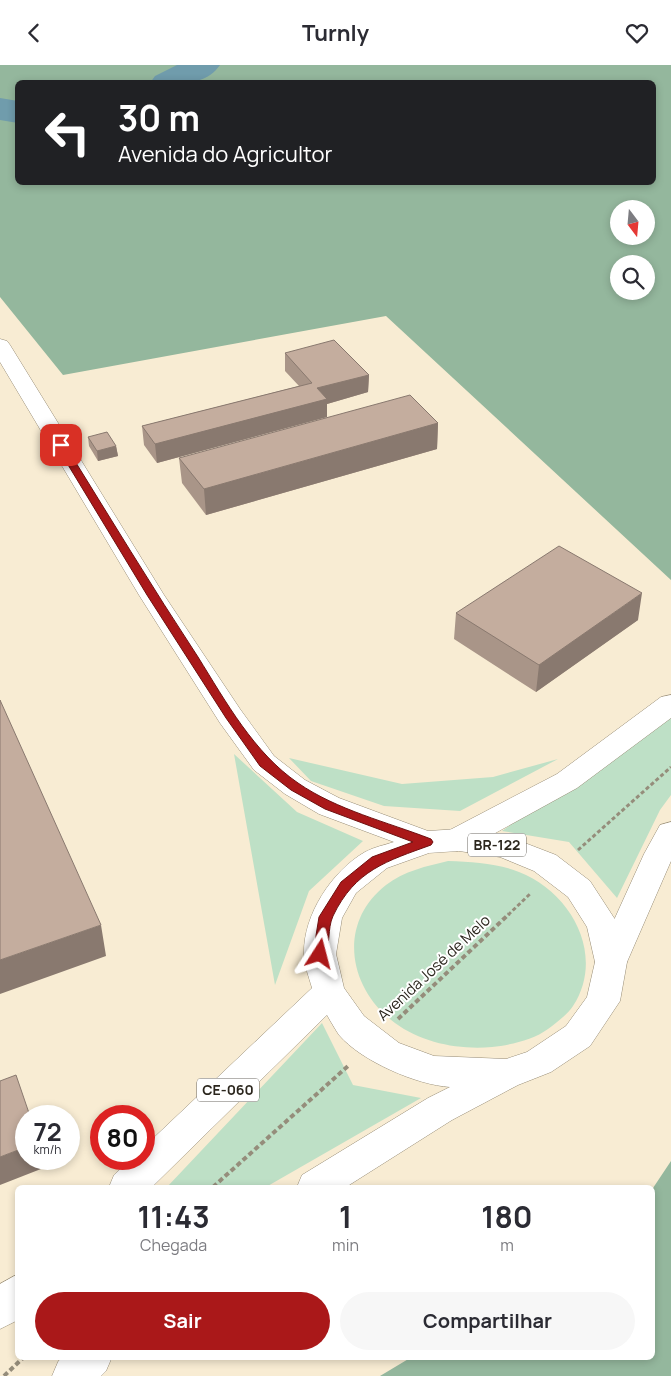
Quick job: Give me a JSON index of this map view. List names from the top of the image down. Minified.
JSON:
{"streets":{"main road":["BR-122","CE-060"],"path":["Avenida José de Melo"]},"crossings":[["BR-122","Avenida José de Melo"],["BR-122","CE-060"]],"north":"bottom","page":{"header":"Turnly","turn":["30 m","Avenida do Agricultor"],"speed":"72 km/h","limit":"80","eta":["11:43","Chegada","1","min","180","m"],"buttons":["Sair","Compartilhar"]}}
